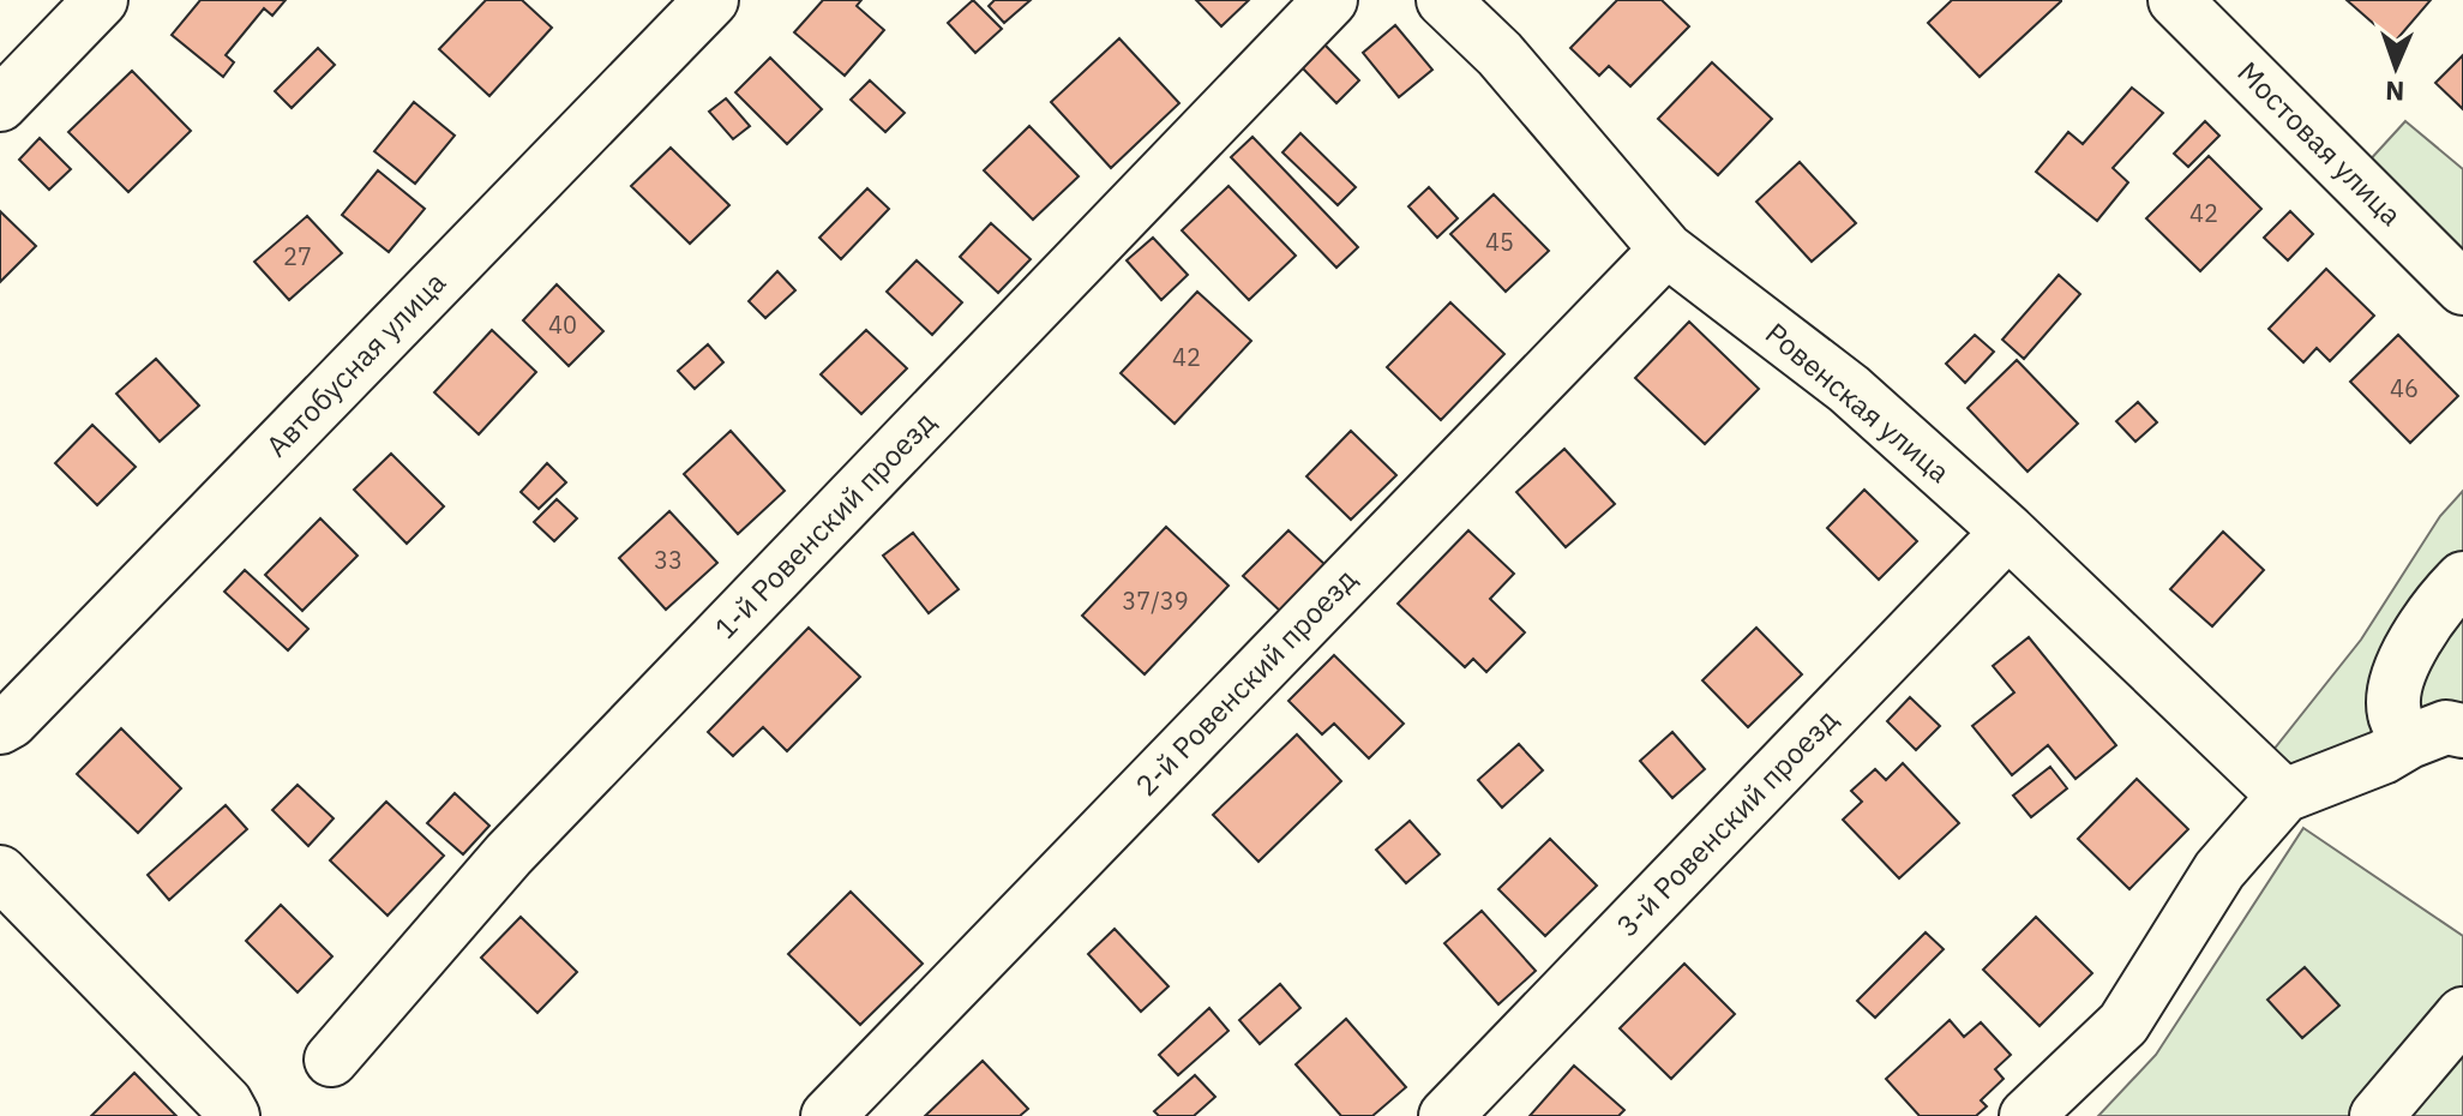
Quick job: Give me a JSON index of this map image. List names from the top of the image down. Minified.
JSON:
{"streets":{"street":["Мостовая улица","Автобусная улица","Ровенская улица","1-й Ровенский проезд","2-й Ровенский проезд","3-й Ровенский проезд"]},"crossings":[["Ровенская улица","2-й Ровенский проезд"],["Ровенская улица","3-й Ровенский проезд"]],"house_numbers":["42","45","27","40","42","46","33","37/39"],"north":"bottom"}
